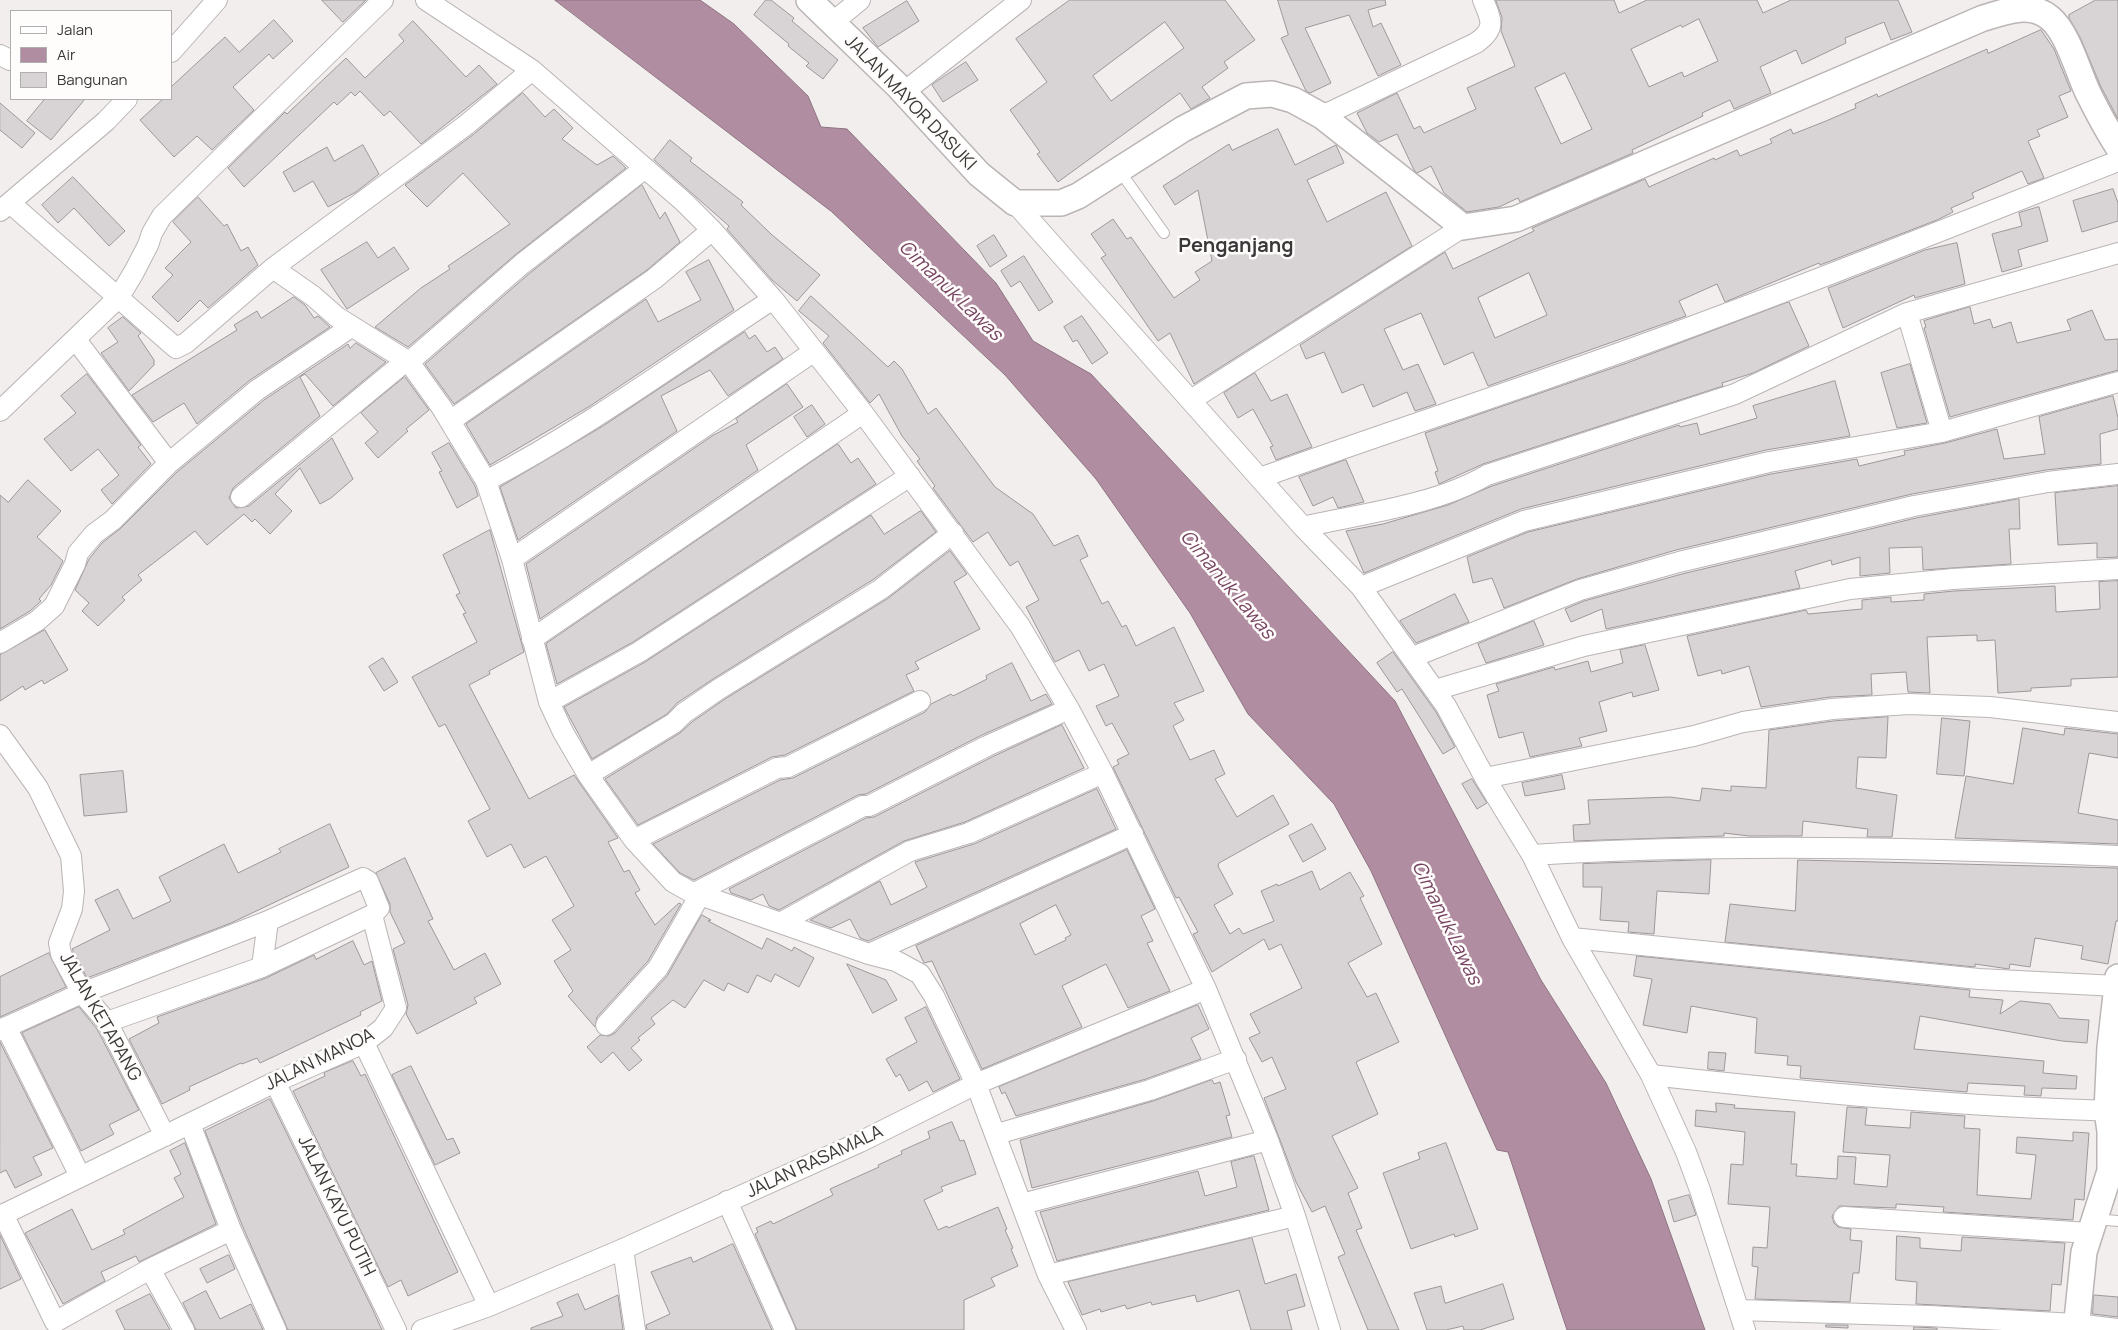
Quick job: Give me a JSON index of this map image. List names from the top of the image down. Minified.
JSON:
{"streets":{"street":["JALAN MAYOR DASUKI","JALAN KETAPANG","JALAN MANOA","JALAN RASAMALA","JALAN KAYU PUTIH"]},"crossings":[["JALAN KETAPANG","JALAN MANOA"],["JALAN MANOA","JALAN KAYU PUTIH"]],"districts":["Penganjang"],"water":["Cimanuk Lawas"],"legend":["Jalan","Air","Bangunan"]}
